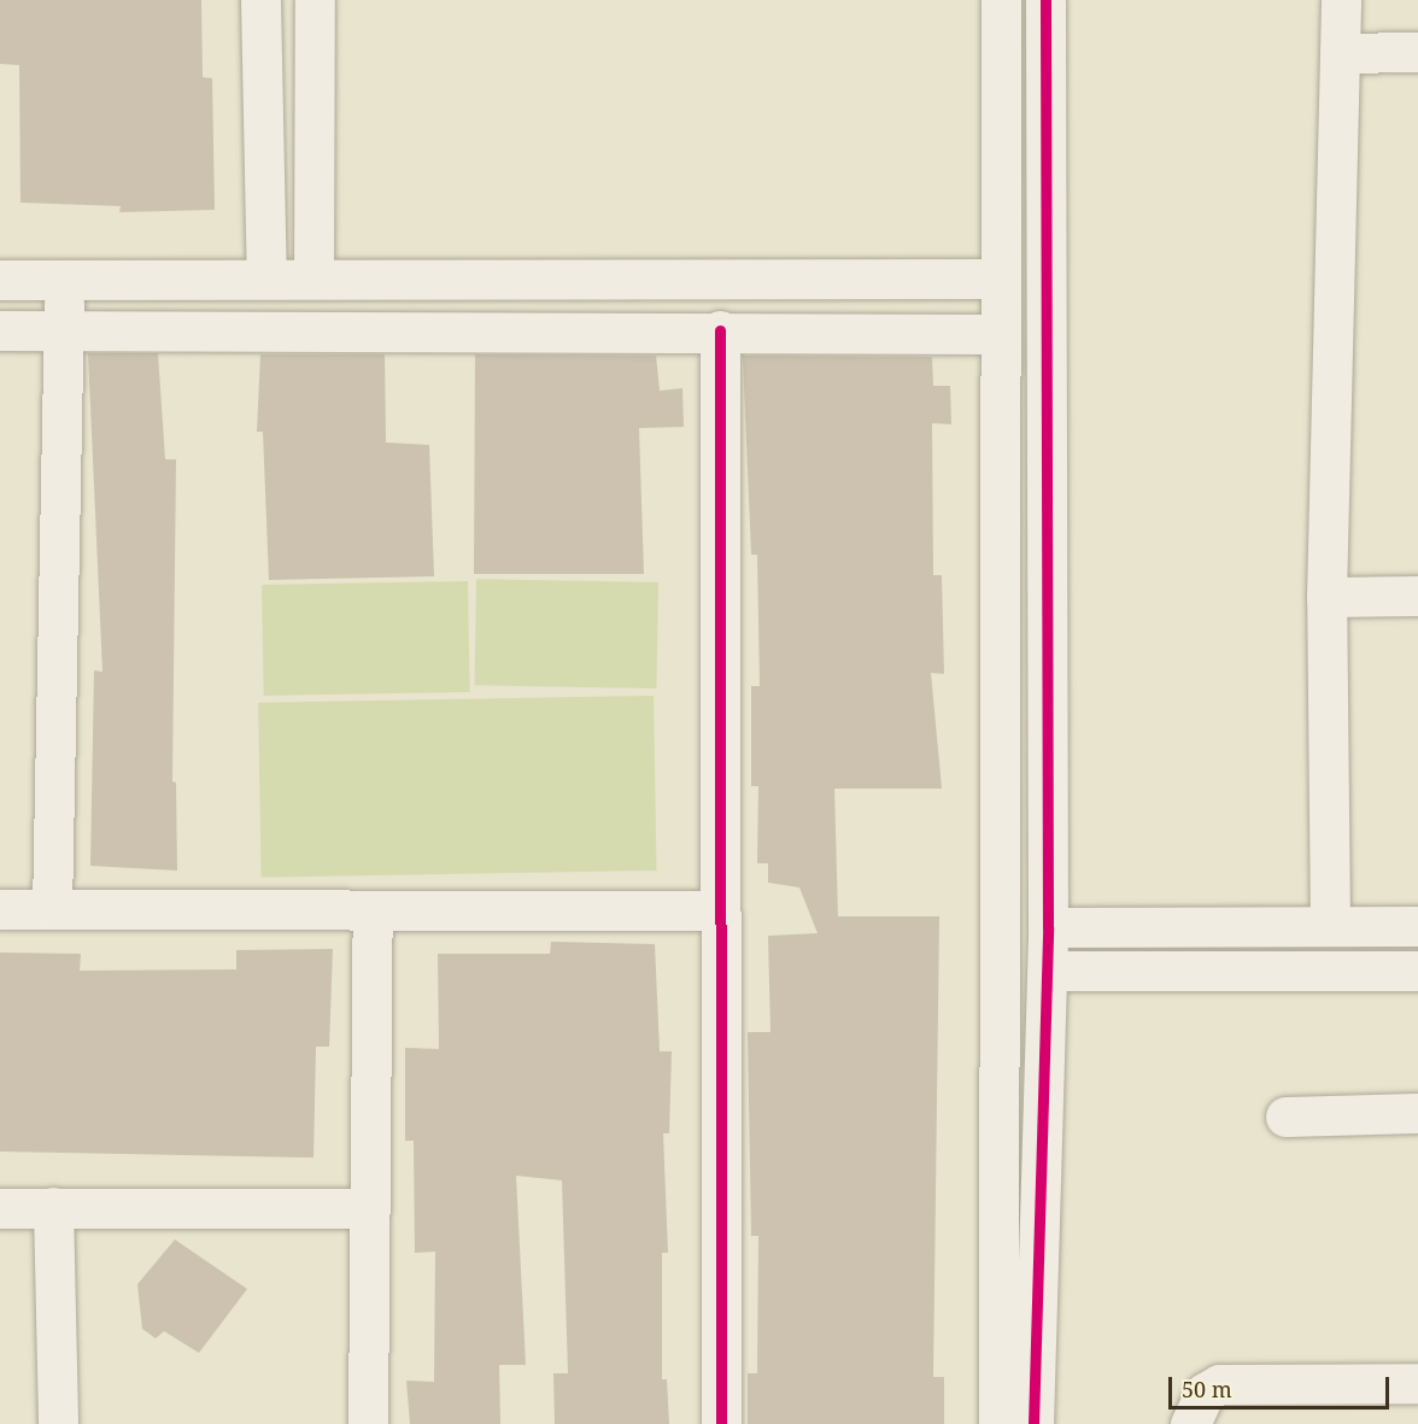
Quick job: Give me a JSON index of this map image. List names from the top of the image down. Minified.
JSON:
{"scale_bar":"50 m"}
